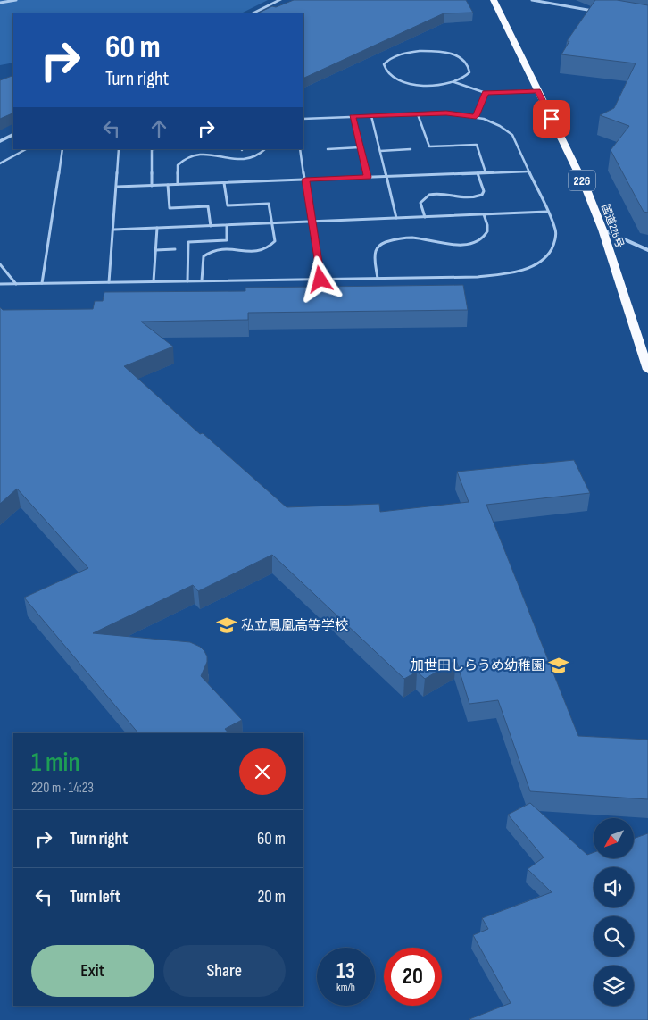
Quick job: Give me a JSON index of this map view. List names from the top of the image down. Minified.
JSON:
{"streets":{"highway":["226","国道226号"]},"places":{"school or university":["私立鳳凰高等学校","加世田しらうめ幼稚園"]},"north":"bottom left","page":{"turn":["60 m","Turn right"],"heading":["1 min","220 m · 14:23"],"list":[{"name":"Turn right","value":"60 m"},{"name":"Turn left","value":"20 m"}],"buttons":["Exit","Share"],"speed":"13 km/h","limit":"20"}}
